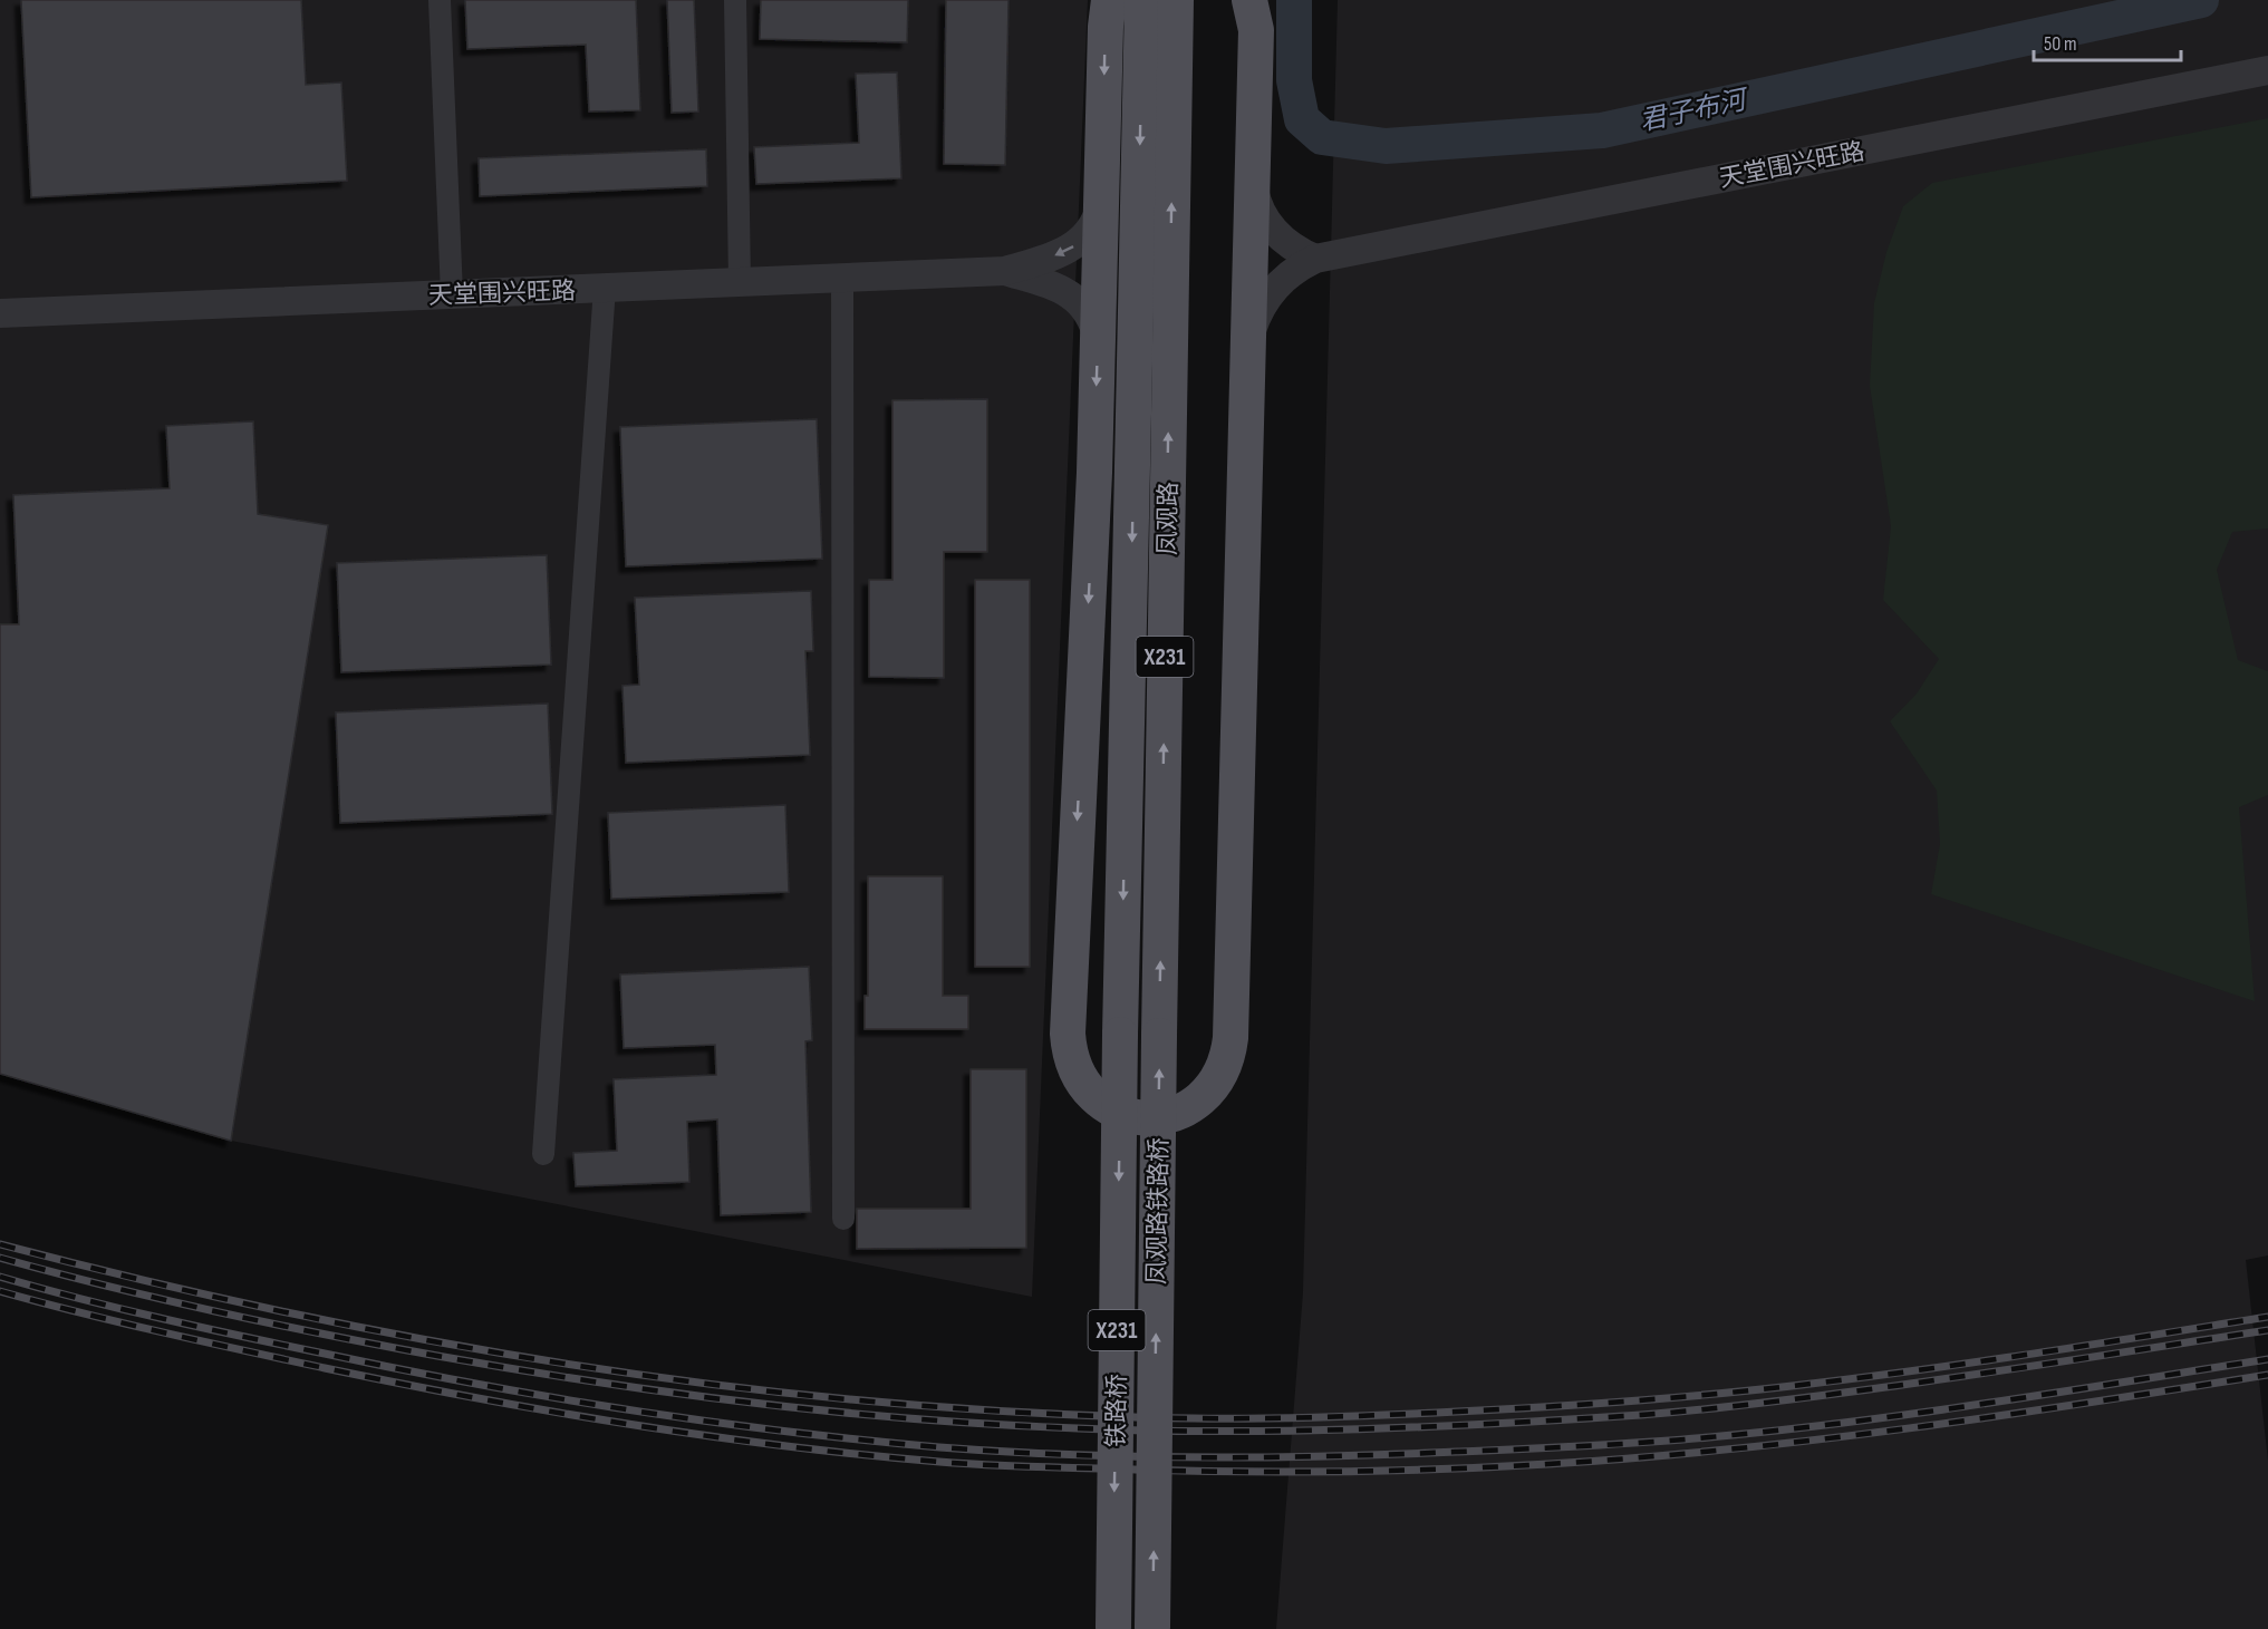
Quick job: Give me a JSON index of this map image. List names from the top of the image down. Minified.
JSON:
{"streets":{"main road":["凤观路","X231","凤观路铁路桥","铁路桥"],"street":["天堂围兴旺路"]},"crossings":[["凤观路","凤观路铁路桥"],["凤观路","铁路桥"]],"one_way":["凤观路铁路桥","铁路桥"],"water":["君子布河"],"scale_bar":"50 m"}
